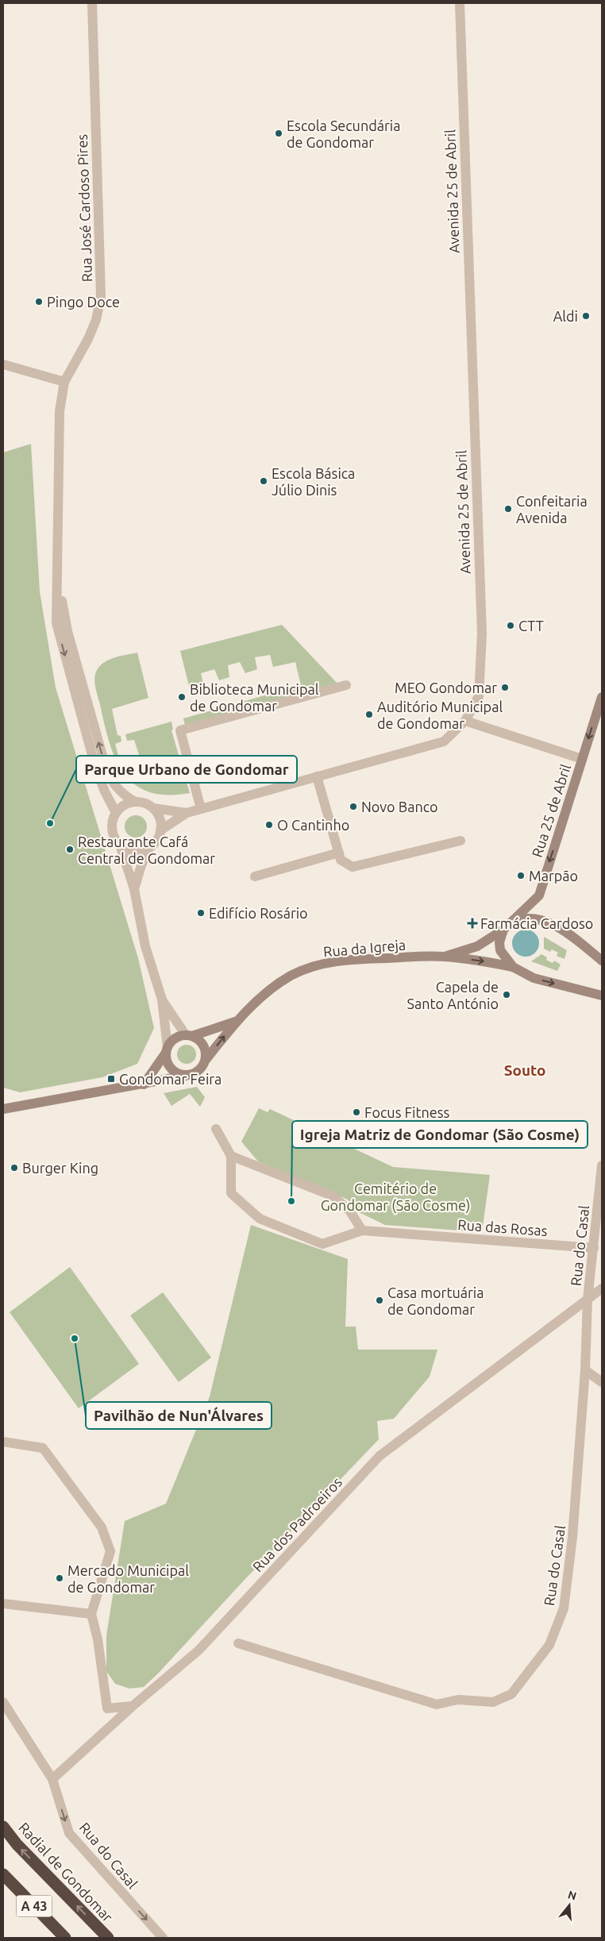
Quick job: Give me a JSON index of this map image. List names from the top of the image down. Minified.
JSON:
{"streets":{"highway":["Radial de Gondomar","A 43"],"main road":["Rua 25 de Abril","Rua da Igreja"],"street":["Avenida 25 de Abril","Rua José Cardoso Pires","Rua das Rosas","Rua do Casal","Rua dos Padroeiros"]},"crossings":[["Avenida 25 de Abril","Rua José Cardoso Pires"],["Rua 25 de Abril","Rua da Igreja"],["Rua das Rosas","Rua do Casal"],["Rua do Casal","Rua dos Padroeiros"]],"one_way":["Rua 25 de Abril"],"districts":["Souto"],"parks":["Cemitério de Gondomar (São Cosme)"],"places":{"other":["Escola Secundária de Gondomar","Pingo Doce","Aldi","Escola Básica Júlio Dinis","Confeitaria Avenida","CTT","MEO Gondomar","Biblioteca Municipal de Gondomar","Auditório Municipal de Gondomar","Novo Banco","Parque Urbano de Gondomar","O Cantinho","Restaurante Cafá Central de Gondomar","Marpão","Edifício Rosário","Capela de Santo António","Focus Fitness","Burger King","Igreja Matriz de Gondomar (São Cosme)","Casa mortuária de Gondomar","Pavilhão de Nun'Álvares","Mercado Municipal de Gondomar"],"health":["Farmácia Cardoso"],"transit":["Gondomar Feira"]},"north":"top"}
